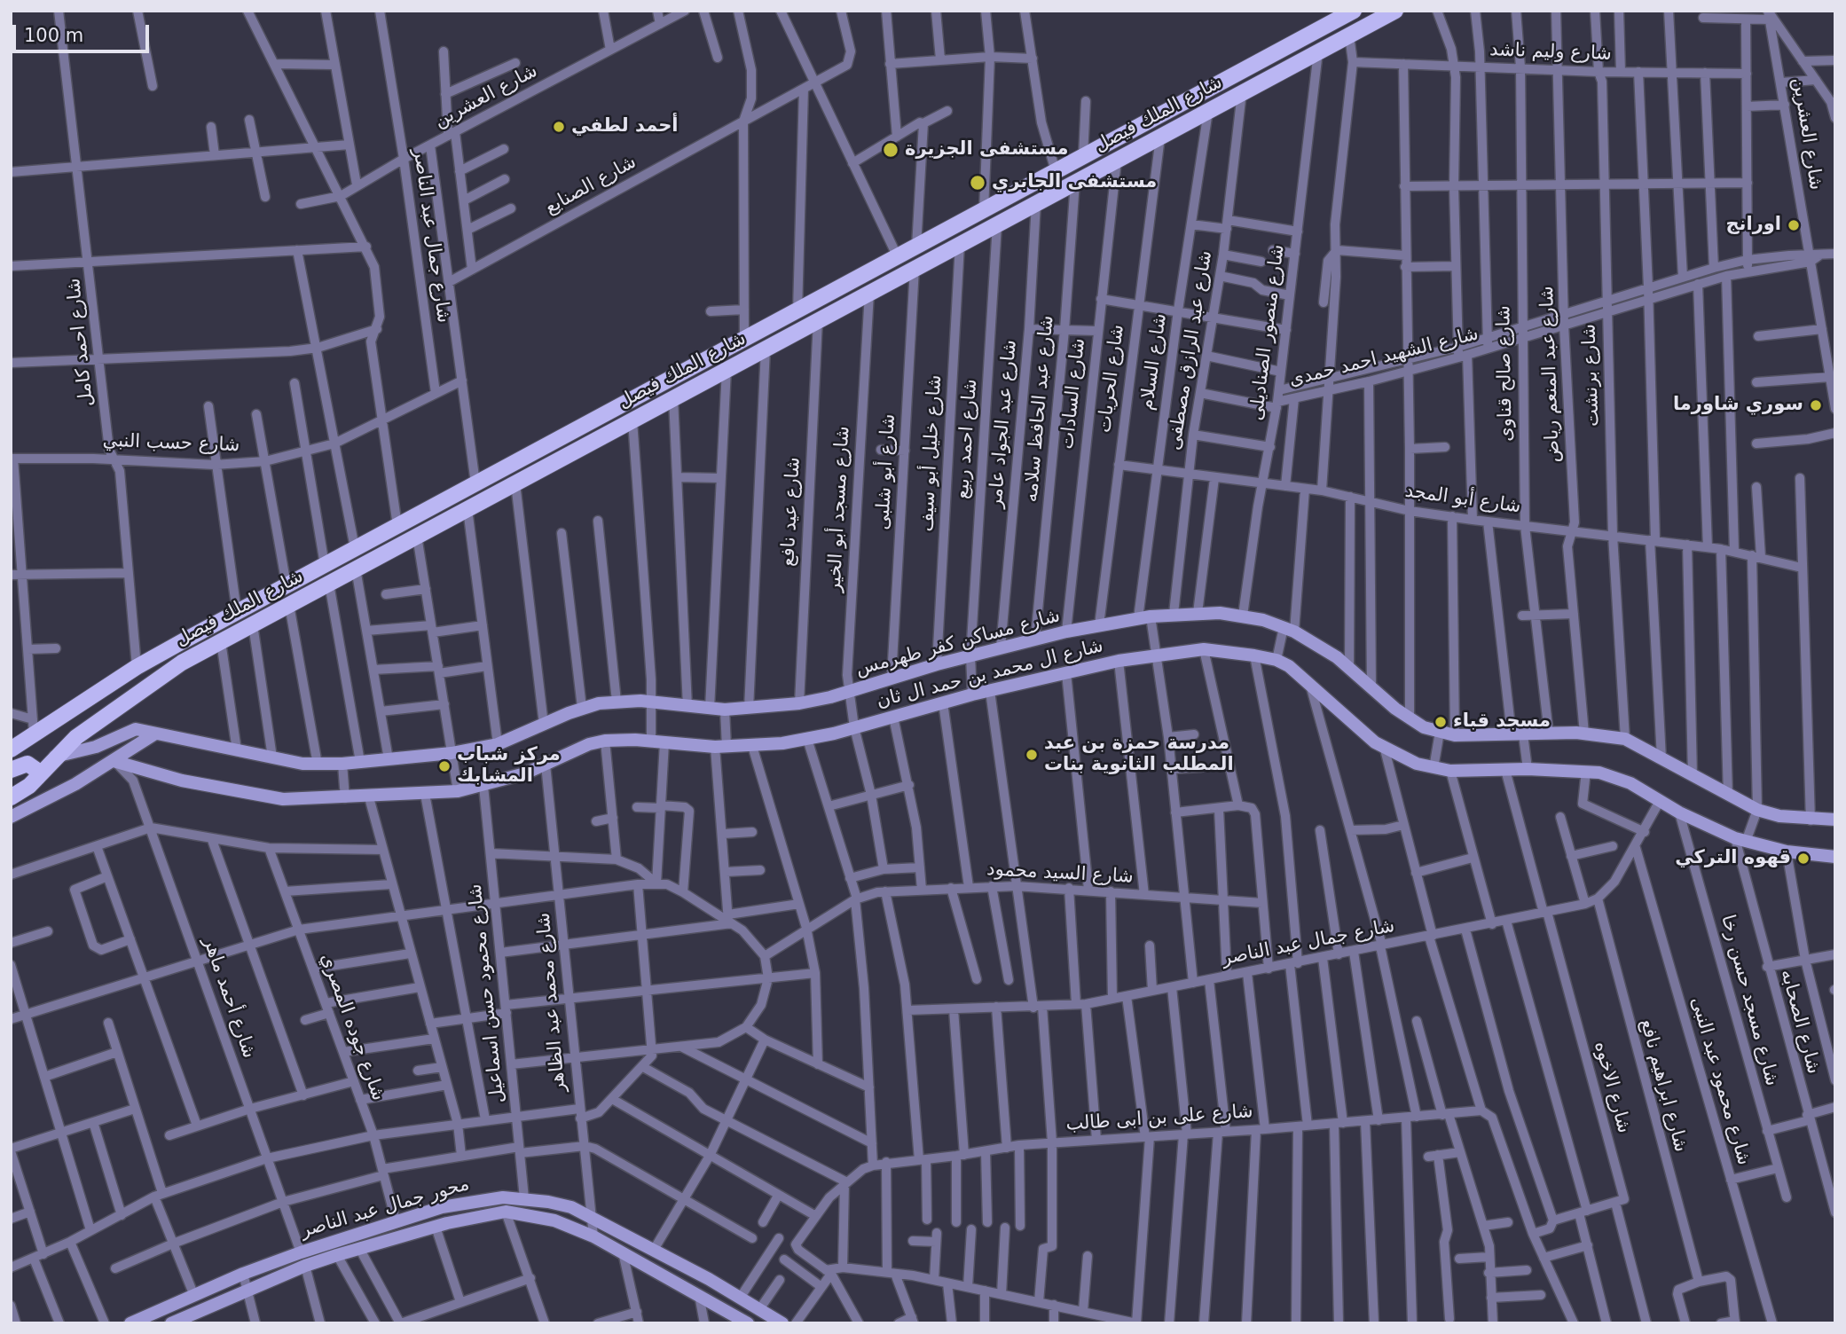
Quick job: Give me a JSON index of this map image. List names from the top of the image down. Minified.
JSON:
{"streets":{"main road":["شارع الملك فيصل"],"street":["شارع وليم ناشد","شارع العشرين","شارع الصنايع","شارع جمال عبد الناصر","شارع منصور الصناديلى","شارع احمد كامل","شارع عبد الرازق مصطفى","شارع الشهيد احمد حمدى","شارع السلام","شارع صالح قناوى","شارع عبد المنعم رياض","شارع برنشت","شارع الحريات","شارع السادات","شارع عبد الحافظ سلامه","شارع عبد الجواد عامر","شارع احمد ربيع","شارع حسب النبي","شارع خليل أبو سيف","شارع أبو شلبى","شارع أبو المجد","شارع مسجد أبو الخير","شارع عيد نافع","شارع مساكن كفر طهرمس","شارع ال محمد بن حمد ال ثان","شارع السيد محمود","شارع محمود حسن اسماعيل","شارع أحمد ماهر","شارع مسجد حسن رخا","شارع محمد عبد الظاهر","شارع الصحابه","شارع جوده المصري","شارع محمود عبد النبى","شارع ابراهيم نافع","شارع الاخوه","شارع على بن ابى طالب","محور جمال عبد الناصر"]},"crossings":[["شارع وليم ناشد","شارع صالح قناوى"],["شارع وليم ناشد","شارع عبد المنعم رياض"],["شارع وليم ناشد","شارع برنشت"],["شارع العشرين","شارع جمال عبد الناصر"],["شارع العشرين","شارع الشهيد احمد حمدى"],["شارع الملك فيصل","شارع منصور الصناديلى"],["شارع الملك فيصل","شارع احمد كامل"],["شارع الملك فيصل","شارع عبد الرازق مصطفى"],["شارع الملك فيصل","شارع السلام"],["شارع الملك فيصل","شارع الحريات"],["شارع الملك فيصل","شارع السادات"],["شارع الملك فيصل","شارع عبد الحافظ سلامه"],["شارع الملك فيصل","شارع عبد الجواد عامر"],["شارع الملك فيصل","شارع احمد ربيع"],["شارع الملك فيصل","شارع خليل أبو سيف"],["شارع الملك فيصل","شارع أبو شلبى"],["شارع الملك فيصل","شارع مسجد أبو الخير"],["شارع الملك فيصل","شارع عيد نافع"],["شارع الملك فيصل","شارع مساكن كفر طهرمس"],["شارع جمال عبد الناصر","شارع السلام"],["شارع جمال عبد الناصر","شارع حسب النبي"],["شارع جمال عبد الناصر","شارع ال محمد بن حمد ال ثان"],["شارع جمال عبد الناصر","شارع محمود عبد النبى"],["شارع جمال عبد الناصر","شارع ابراهيم نافع"],["شارع جمال عبد الناصر","شارع الاخوه"],["شارع منصور الصناديلى","شارع الشهيد احمد حمدى"],["شارع منصور الصناديلى","شارع أبو المجد"],["شارع منصور الصناديلى","شارع مساكن كفر طهرمس"],["شارع احمد كامل","شارع حسب النبي"],["شارع عبد الرازق مصطفى","شارع أبو المجد"],["شارع عبد الرازق مصطفى","شارع مساكن كفر طهرمس"],["شارع الشهيد احمد حمدى","شارع صالح قناوى"],["شارع الشهيد احمد حمدى","شارع عبد المنعم رياض"],["شارع الشهيد احمد حمدى","شارع برنشت"],["شارع السلام","شارع أبو المجد"],["شارع السلام","شارع مساكن كفر طهرمس"],["شارع السلام","شارع ال محمد بن حمد ال ثان"],["شارع السلام","شارع السيد محمود"],["شارع صالح قناوى","شارع أبو المجد"],["شارع صالح قناوى","شارع مساكن كفر طهرمس"],["شارع عبد المنعم رياض","شارع أبو المجد"],["شارع عبد المنعم رياض","شارع مساكن كفر طهرمس"],["شارع برنشت","شارع أبو المجد"],["شارع برنشت","شارع مساكن كفر طهرمس"],["شارع الحريات","شارع أبو المجد"],["شارع الحريات","شارع مساكن كفر طهرمس"],["شارع السادات","شارع مساكن كفر طهرمس"],["شارع عبد الحافظ سلامه","شارع مساكن كفر طهرمس"],["شارع عبد الجواد عامر","شارع مساكن كفر طهرمس"],["شارع احمد ربيع","شارع مساكن كفر طهرمس"],["شارع احمد ربيع","شارع ال محمد بن حمد ال ثان"],["شارع خليل أبو سيف","شارع مساكن كفر طهرمس"],["شارع أبو شلبى","شارع مساكن كفر طهرمس"],["شارع مسجد أبو الخير","شارع مساكن كفر طهرمس"],["شارع مسجد أبو الخير","شارع ال محمد بن حمد ال ثان"],["شارع عيد نافع","شارع مساكن كفر طهرمس"],["شارع ال محمد بن حمد ال ثان","شارع محمود حسن اسماعيل"],["شارع ال محمد بن حمد ال ثان","شارع أحمد ماهر"],["شارع ال محمد بن حمد ال ثان","شارع مسجد حسن رخا"],["شارع ال محمد بن حمد ال ثان","شارع محمد عبد الظاهر"],["شارع ال محمد بن حمد ال ثان","شارع الصحابه"],["شارع محمود حسن اسماعيل","محور جمال عبد الناصر"],["شارع أحمد ماهر","محور جمال عبد الناصر"],["شارع محمد عبد الظاهر","محور جمال عبد الناصر"],["شارع جوده المصري","محور جمال عبد الناصر"]],"places":["أحمد لطفي","مستشفى الجزيرة","مستشفى الجابري","اورانج","سوري شاورما","مسجد قباء","مدرسة حمزة بن عبد المطلب الثانوية بنات","مركز شباب المشابك","قهوه التركي"],"scale_bar":"100 m"}
